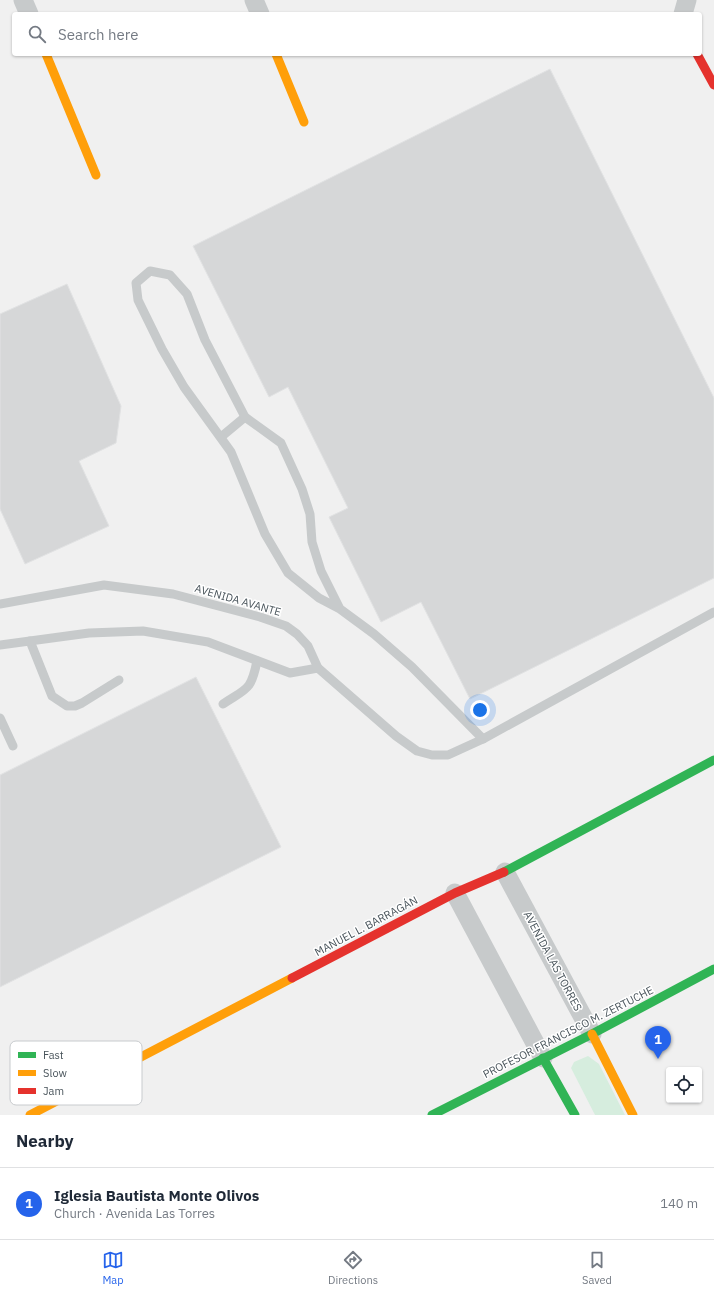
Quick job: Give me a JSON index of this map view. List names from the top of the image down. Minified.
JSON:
{"streets":{"street":["MANUEL L. BARRAGÁN","AVENIDA LAS TORRES","PROFESOR FRANCISCO M. ZERTUCHE"],"lane":["AVENIDA AVANTE"]},"crossings":[["MANUEL L. BARRAGÁN","AVENIDA LAS TORRES"],["AVENIDA LAS TORRES","PROFESOR FRANCISCO M. ZERTUCHE"]],"legend":["Fast","Slow","Jam"],"page":{"search":"Search here","pins":"1","heading":"Nearby","list":[{"mark":"1","name":"Iglesia Bautista Monte Olivos","note":"Church · Avenida Las Torres","value":"140 m"}],"nav":["Map","Directions","Saved"]}}
